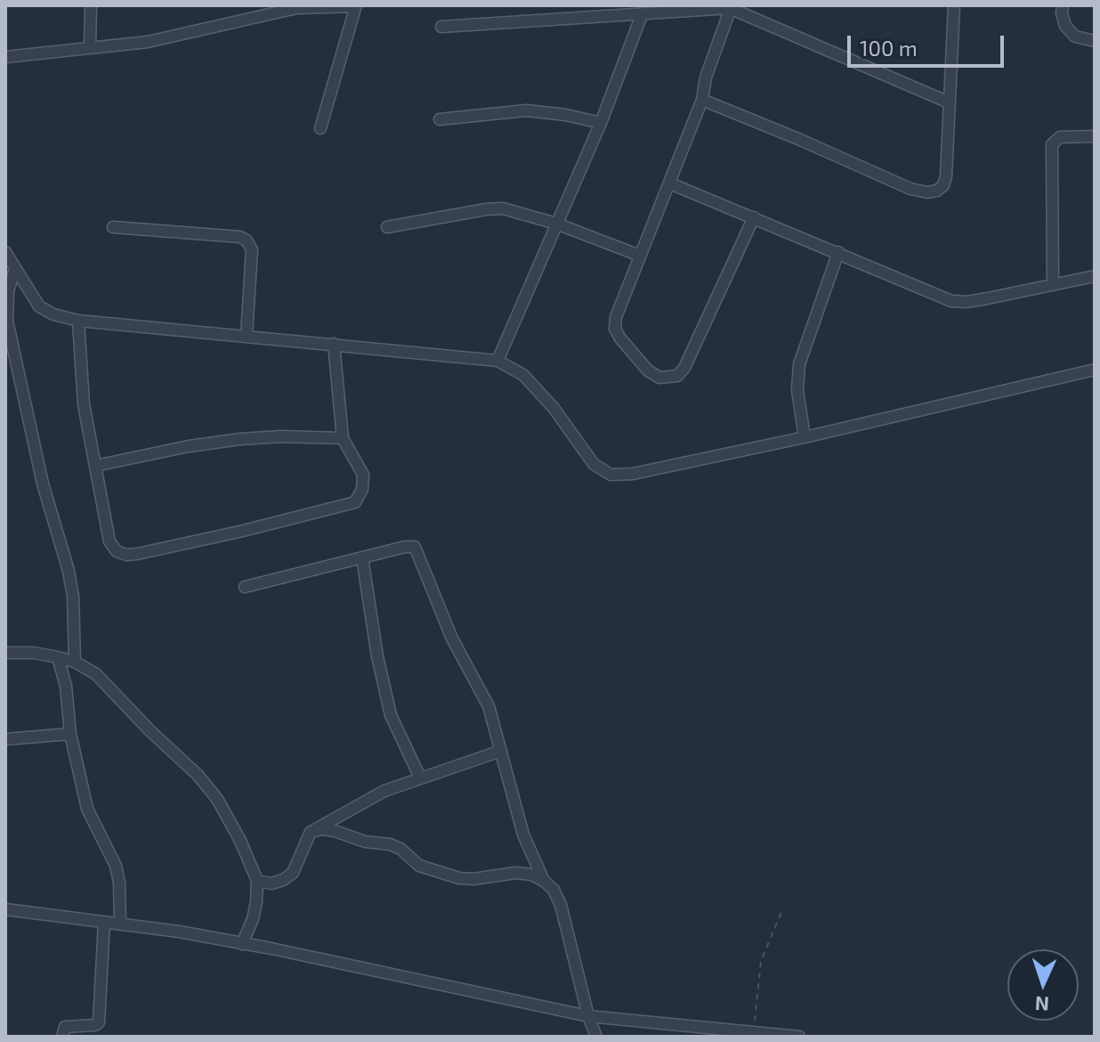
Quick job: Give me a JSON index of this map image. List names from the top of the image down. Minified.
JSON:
{"scale_bar":"100 m","north":"bottom"}
